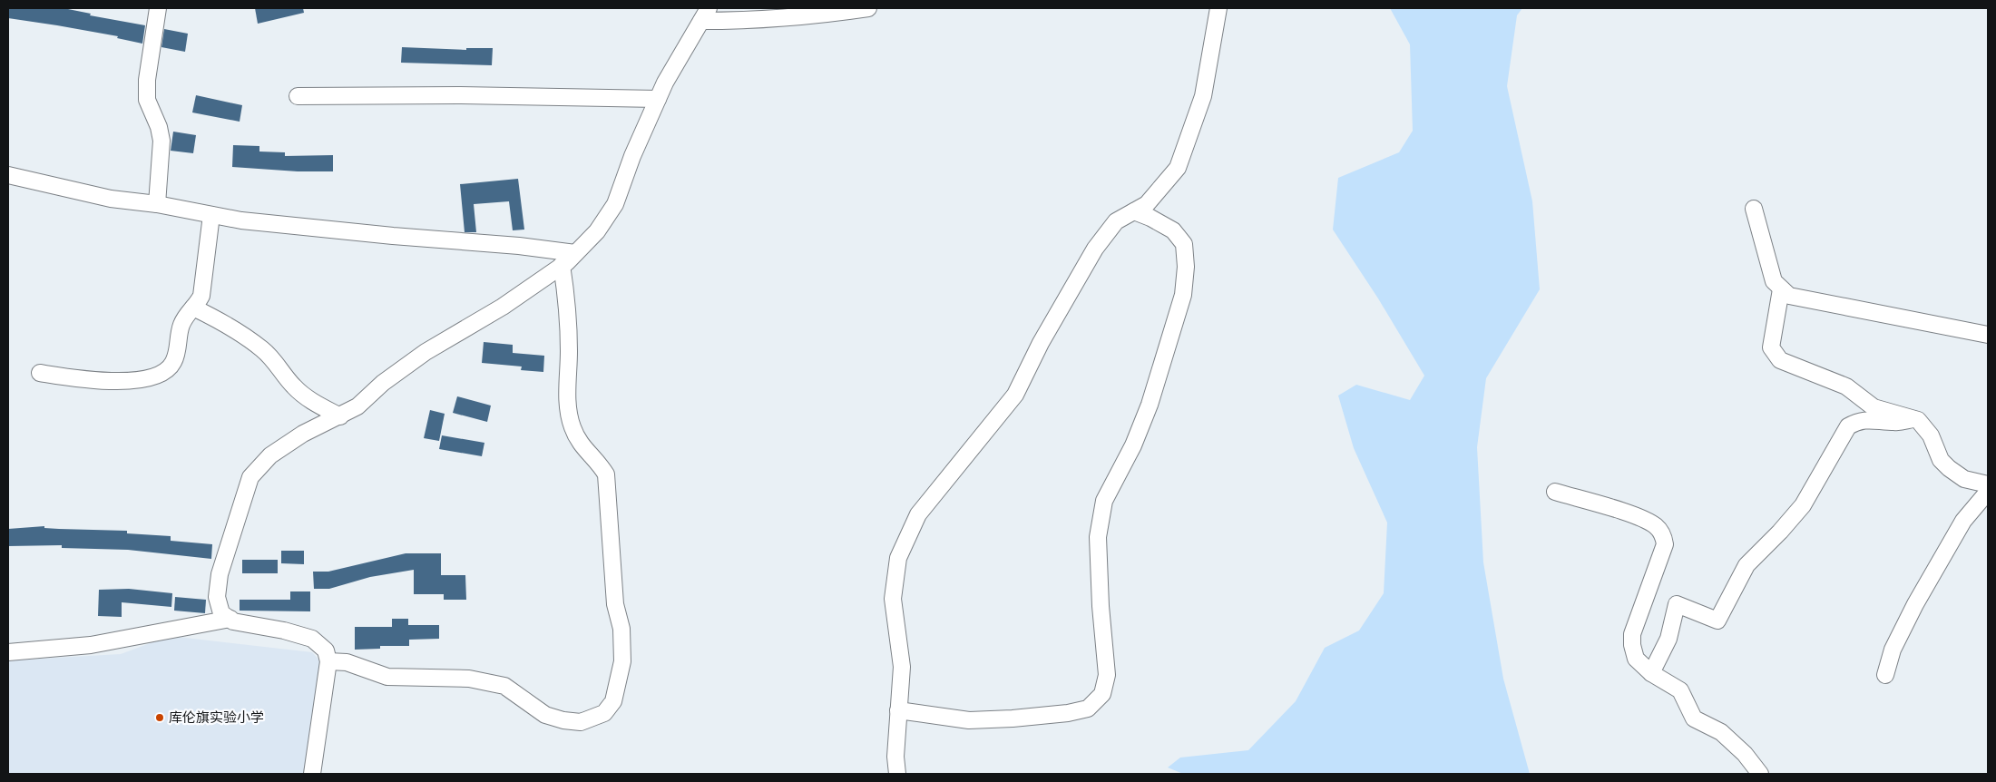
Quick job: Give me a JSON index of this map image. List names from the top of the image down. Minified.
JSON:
{"places":["库伦旗实验小学"]}
